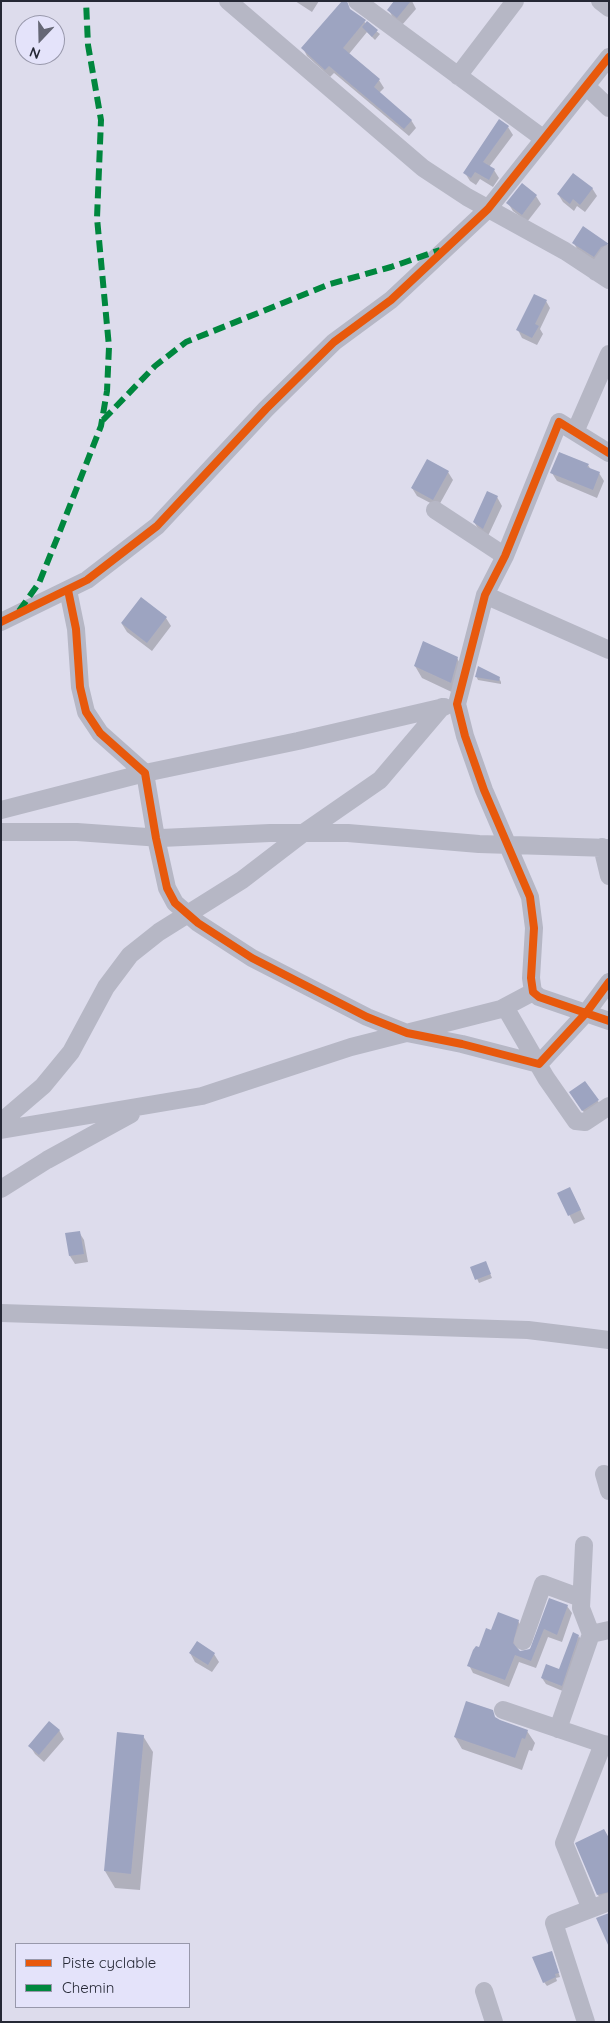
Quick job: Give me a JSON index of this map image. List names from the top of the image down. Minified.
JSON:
{"legend":["Piste cyclable","Chemin"],"north":"bottom"}
